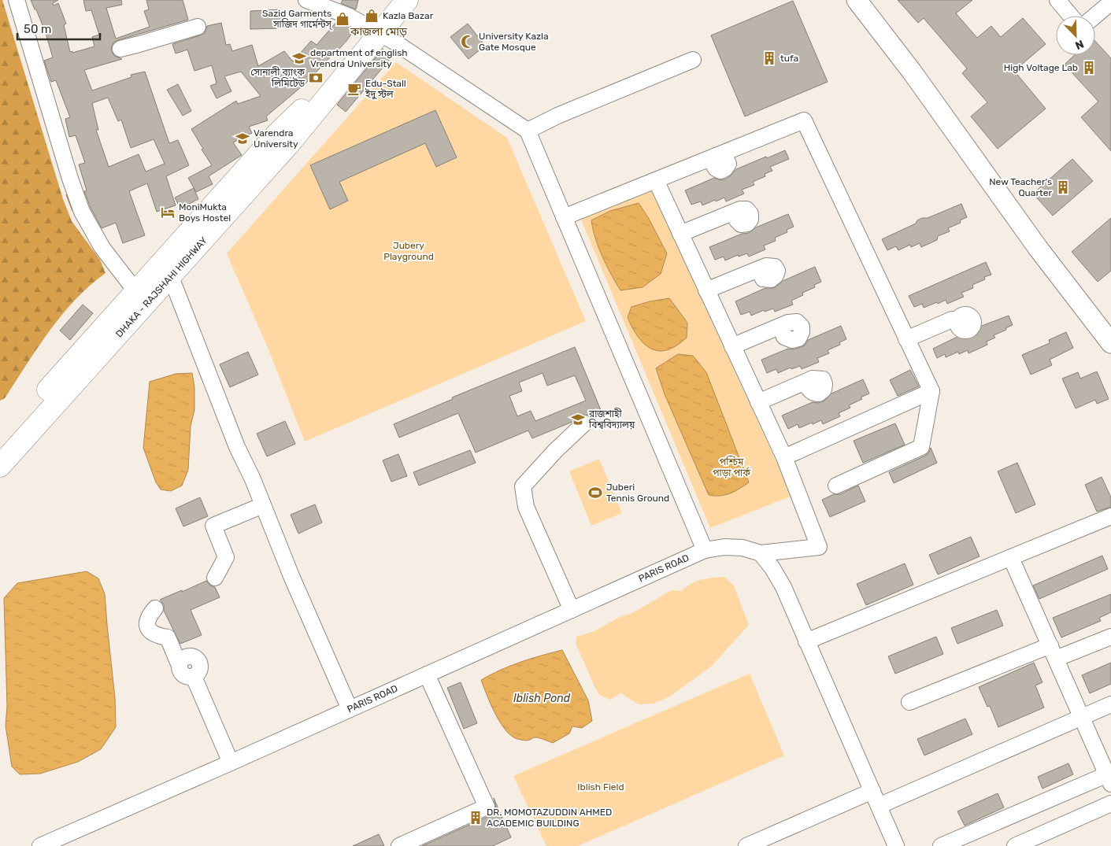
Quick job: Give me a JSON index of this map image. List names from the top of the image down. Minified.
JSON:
{"streets":{"highway":["DHAKA - RAJSHAHI HIGHWAY"],"street":["PARIS ROAD"]},"districts":["কাজলা মোড়"],"water":["Iblish Pond"],"parks":["Jubery Playground","পশ্চিম পাড়া পার্ক","Iblish Field"],"places":{"shop":["Kazla Bazar","Sazid Garments সাজিদ গার্মেন্টস্"],"mosque":["University Kazla Gate Mosque"],"school or university":["department of english Vrendra University","Varendra University","রাজশাহী বিশ্ববিদ্যালয়"],"building":["tufa","High Voltage Lab","New Teacher's Quarter","DR. MOMOTAZUDDIN AHMED ACADEMIC BUILDING"],"bank":["সোনালী ব্যাংক লিমিটেড"],"cafe":["Edu-Stall ইদু স্টল"],"hotel":["MoniMukta Boys Hostel"],"sports":["Juberi Tennis Ground"]},"scale_bar":"50 m","north":"bottom right"}
